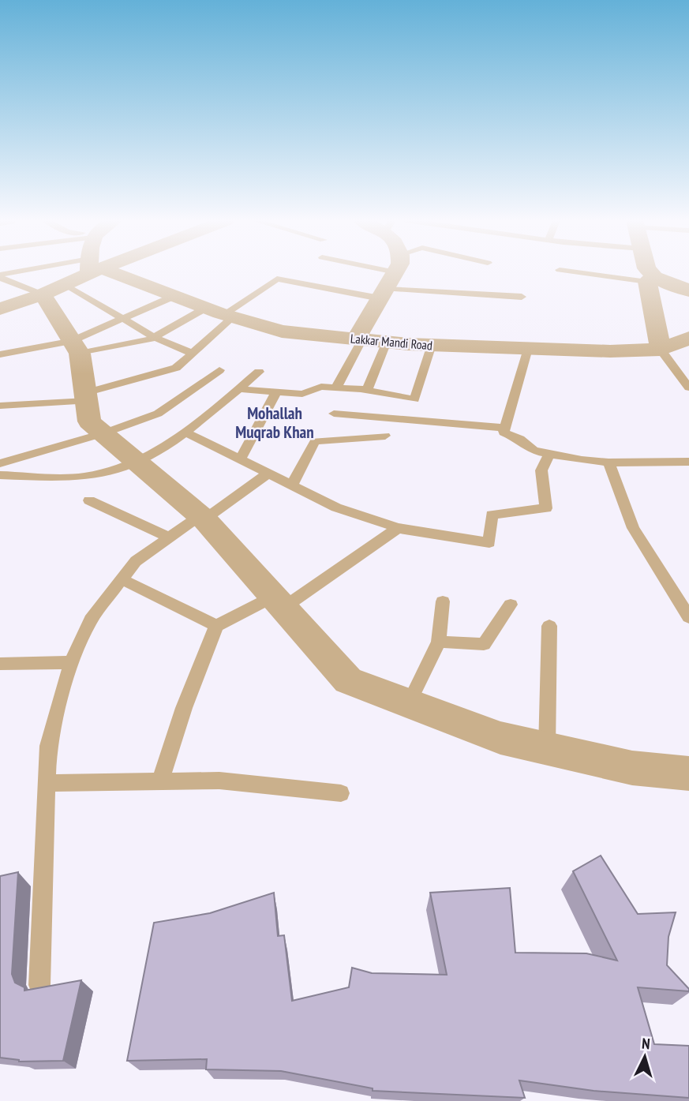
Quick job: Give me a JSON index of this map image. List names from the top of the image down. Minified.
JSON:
{"streets":{"street":["Lakkar Mandi Road"]},"districts":["Mohallah Muqrab Khan"],"north":"top"}
